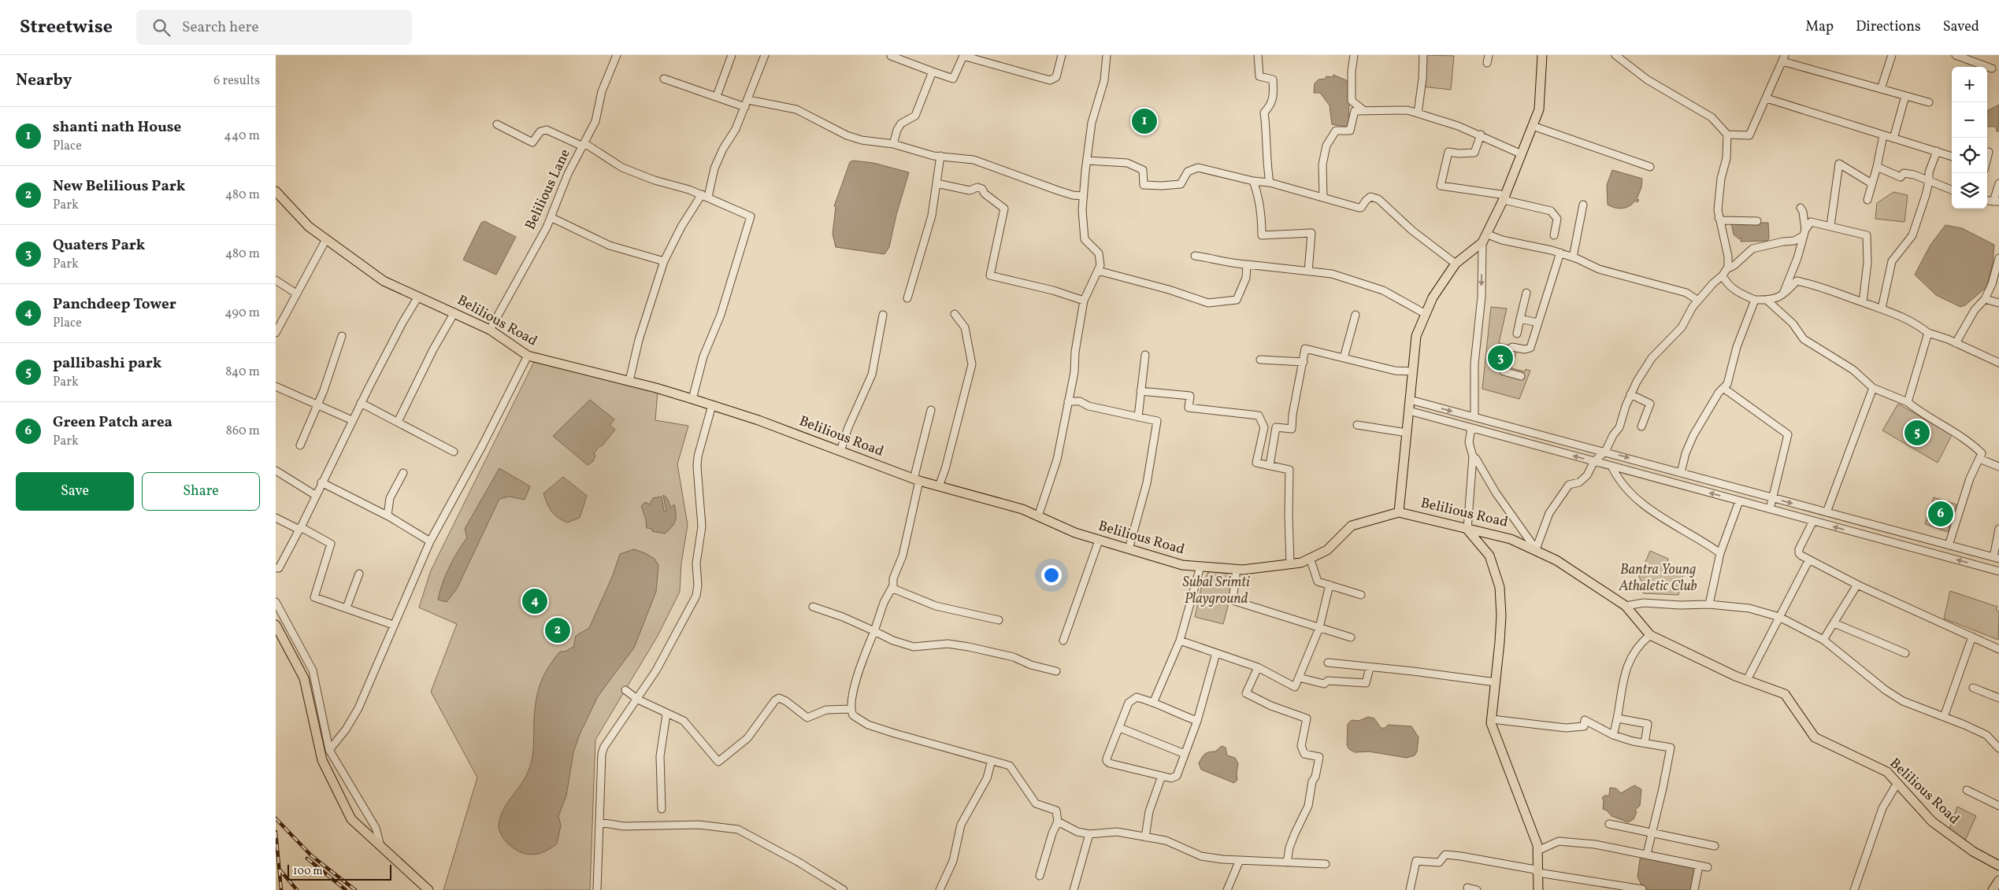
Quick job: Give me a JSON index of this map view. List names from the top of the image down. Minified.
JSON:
{"streets":{"main road":["Belilious Road"],"street":["Belilious Lane"]},"crossings":[["Belilious Lane","Belilious Road"]],"parks":["Bantra Young Athaletic Club","Subal Srimti Playground"],"scale_bar":"100 m","page":{"header":"Streetwise","search":"Search here","nav":["Map","Directions","Saved"],"heading":["Nearby","6 results"],"map_buttons":["+","−"],"list":[{"mark":"1","name":"shanti nath House","note":"Place","value":"440 m"},{"mark":"2","name":"New Belilious Park","note":"Park","value":"480 m"},{"mark":"3","name":"Quaters Park","note":"Park","value":"480 m"},{"mark":"4","name":"Panchdeep Tower","note":"Place","value":"490 m"},{"mark":"5","name":"pallibashi park","note":"Park","value":"840 m"},{"mark":"6","name":"Green Patch area","note":"Park","value":"860 m"}],"pins":["1","3","5","6","4","2"],"buttons":["Save","Share"],"scale":"100 m"}}
